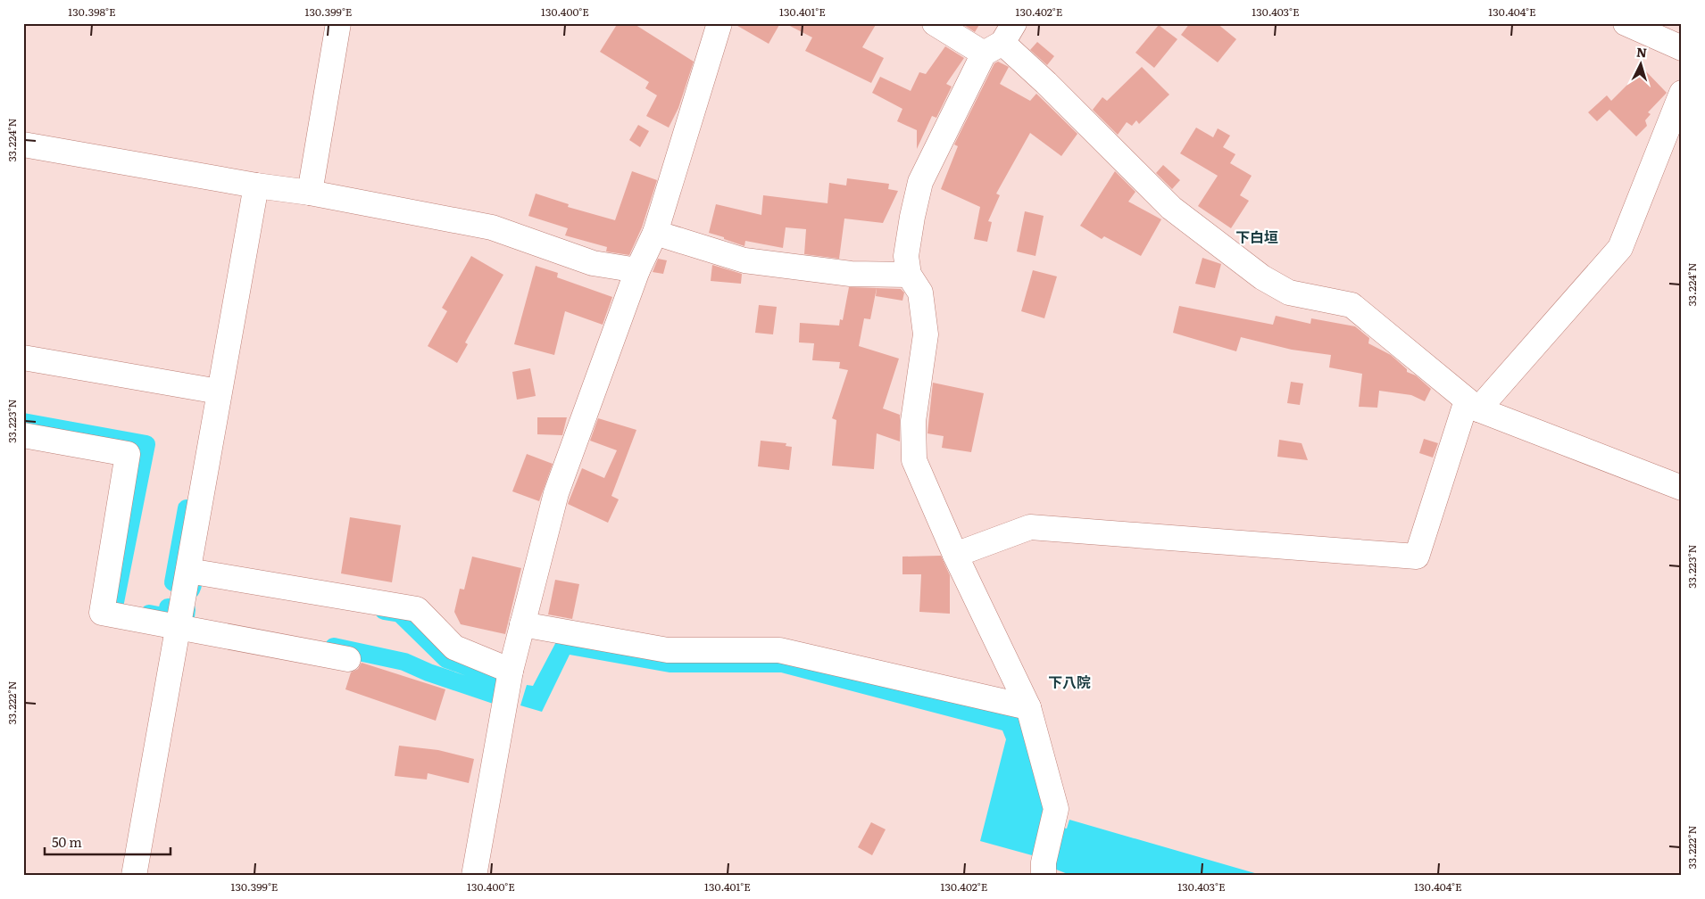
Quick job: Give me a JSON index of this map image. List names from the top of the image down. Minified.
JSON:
{"districts":["下白垣","下八院"],"scale_bar":"50 m","north":"top","coordinates":["130.398°E","130.399°E","130.400°E","130.401°E","130.402°E","130.403°E","130.404°E","33.224°N","33.223°N","33.222°N"]}
